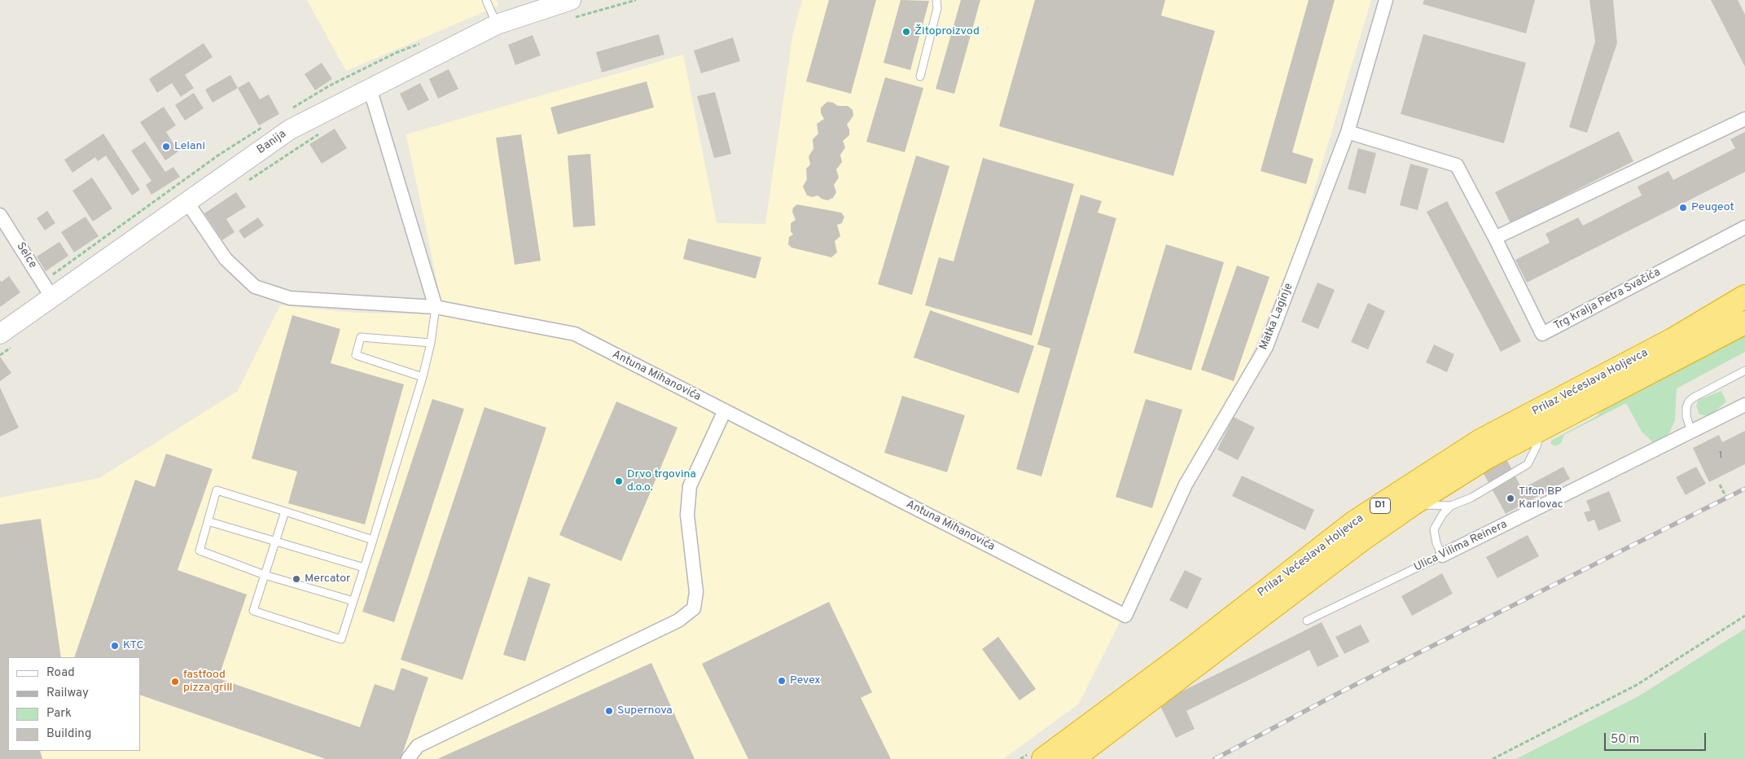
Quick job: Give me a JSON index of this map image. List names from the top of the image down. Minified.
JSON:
{"streets":{"highway":["Prilaz Većeslava Holjevca","D1"],"main road":["Banija"],"street":["Selce","Trg kralja Petra Svačića","Matka Laginje","Antuna Mihanovića","Ulica Vilima Reinera"]},"crossings":[["Banija","Selce"],["Banija","Antuna Mihanovića"],["Trg kralja Petra Svačića","Matka Laginje"],["Matka Laginje","Antuna Mihanovića"]],"places":["Žitoproizvod","Lelani","Peugeot","Drvo trgovina d.o.o.","Tifon BP Karlovac","Mercator","KTC","Pevex","fastfood pizza grill","Supernova"],"house_numbers":["1"],"legend":["Road","Railway","Park","Building"],"scale_bar":"50 m"}
